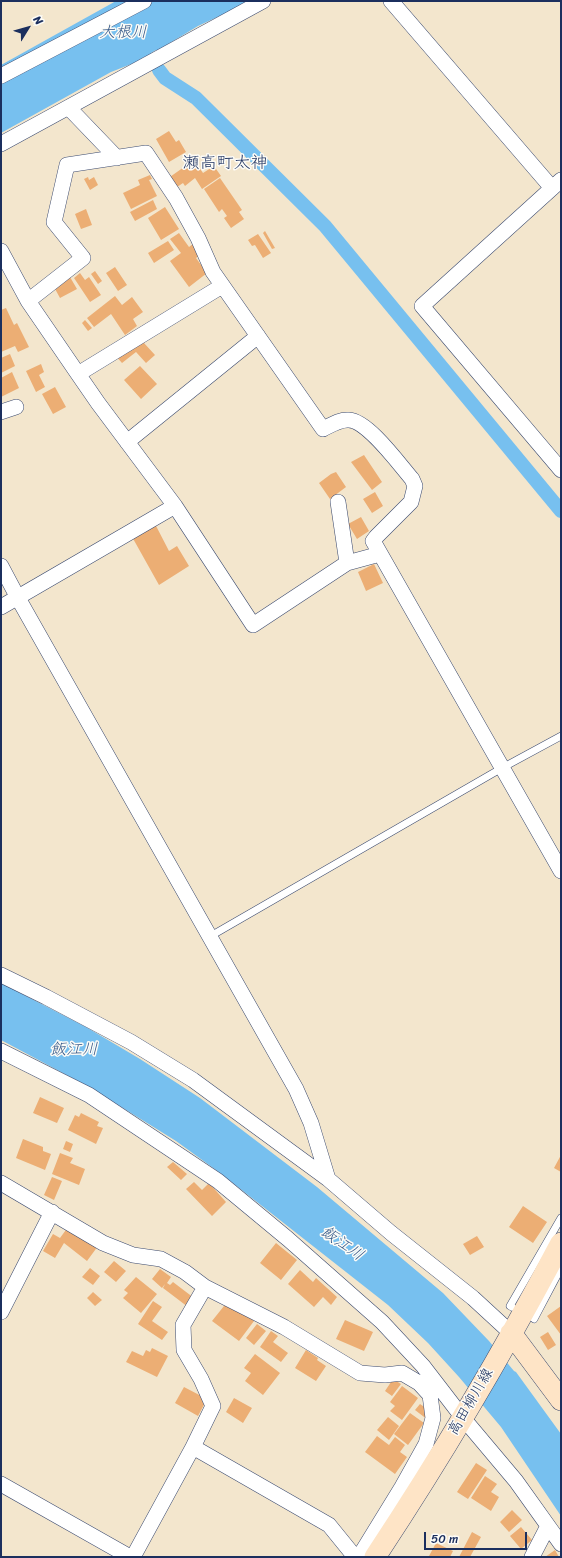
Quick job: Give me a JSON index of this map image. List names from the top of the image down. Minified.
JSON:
{"streets":{"main road":["高田柳川線"]},"districts":["瀬高町太神"],"water":["大根川","飯江川"],"scale_bar":"50 m","north":"top right"}
